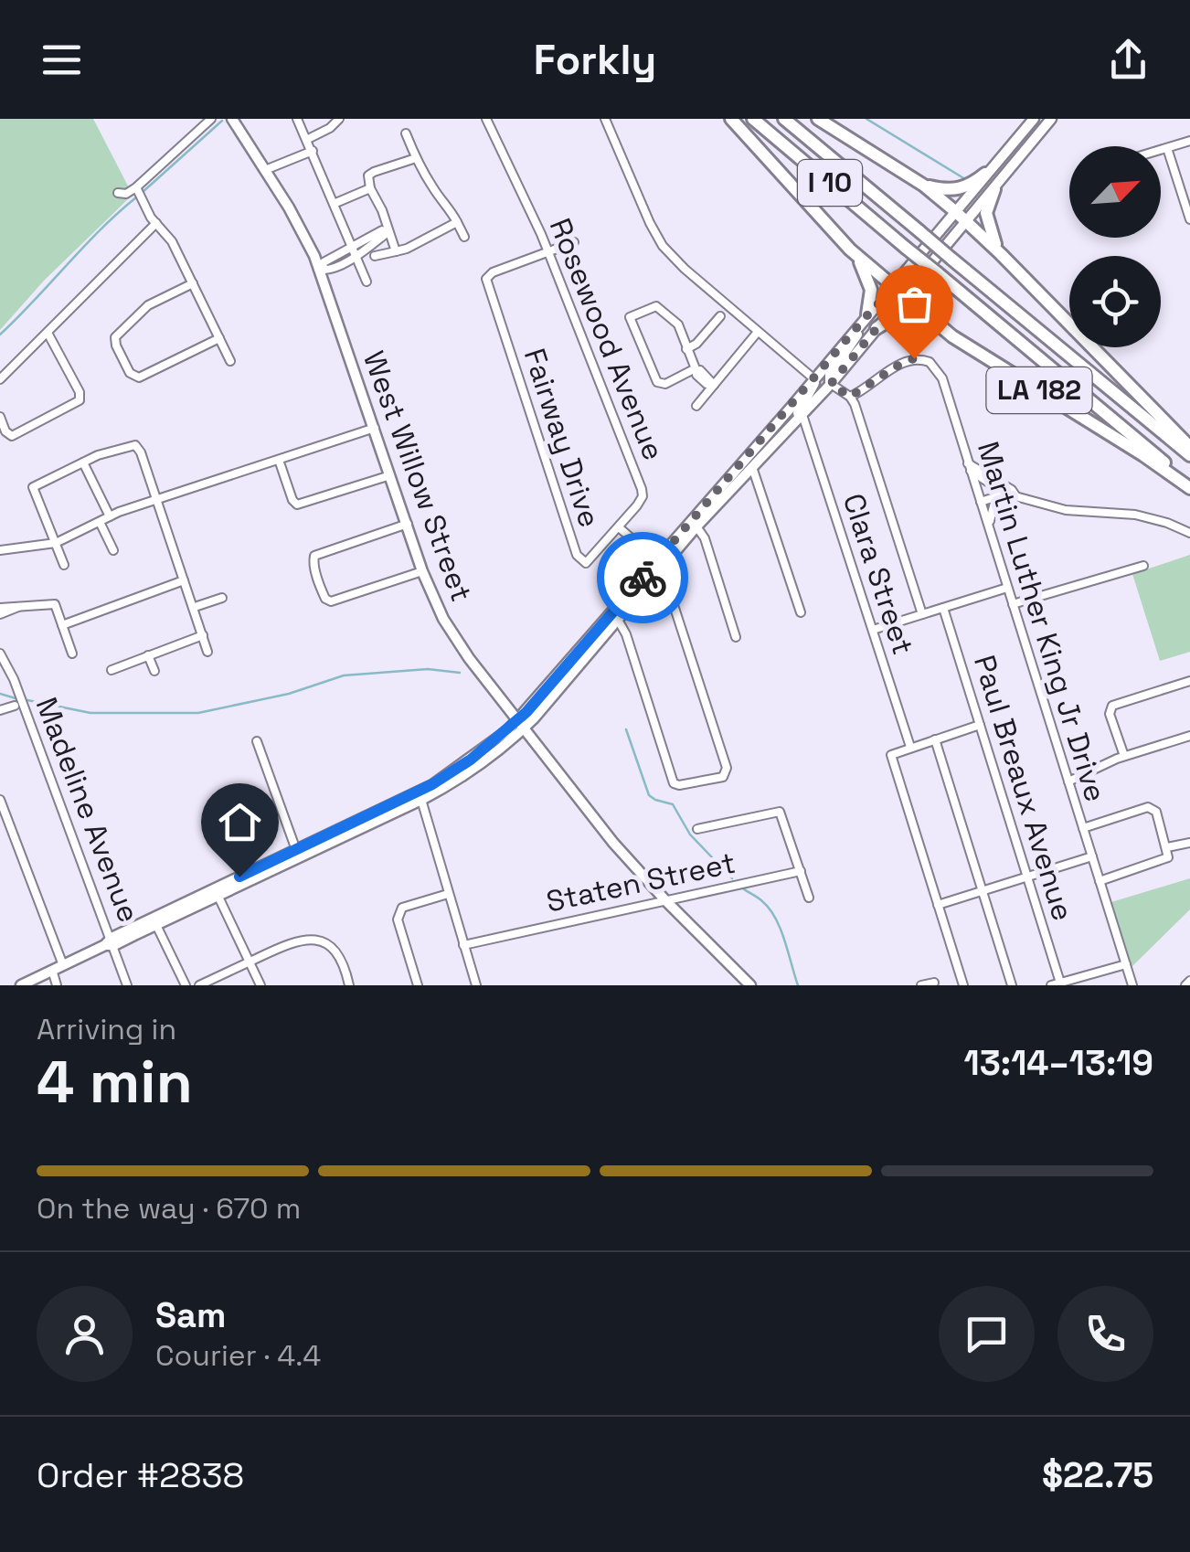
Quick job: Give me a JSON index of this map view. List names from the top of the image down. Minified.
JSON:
{"streets":{"highway":["I 10","LA 182"],"main road":["West Willow Street"],"street":["Rosewood Avenue","Fairway Drive","Clara Street","Martin Luther King Jr Drive","Paul Breaux Avenue","Madeline Avenue","Staten Street"]},"crossings":[["I 10","LA 182"],["Rosewood Avenue","Fairway Drive"],["West Willow Street","Staten Street"]],"north":"top right","page":{"header":"Forkly","heading":["4 min","Arriving in","13:14–13:19"],"panel":["Sam","Courier · 4.4","Order #2838","$22.75"],"bar":"On the way · 670 m"}}
